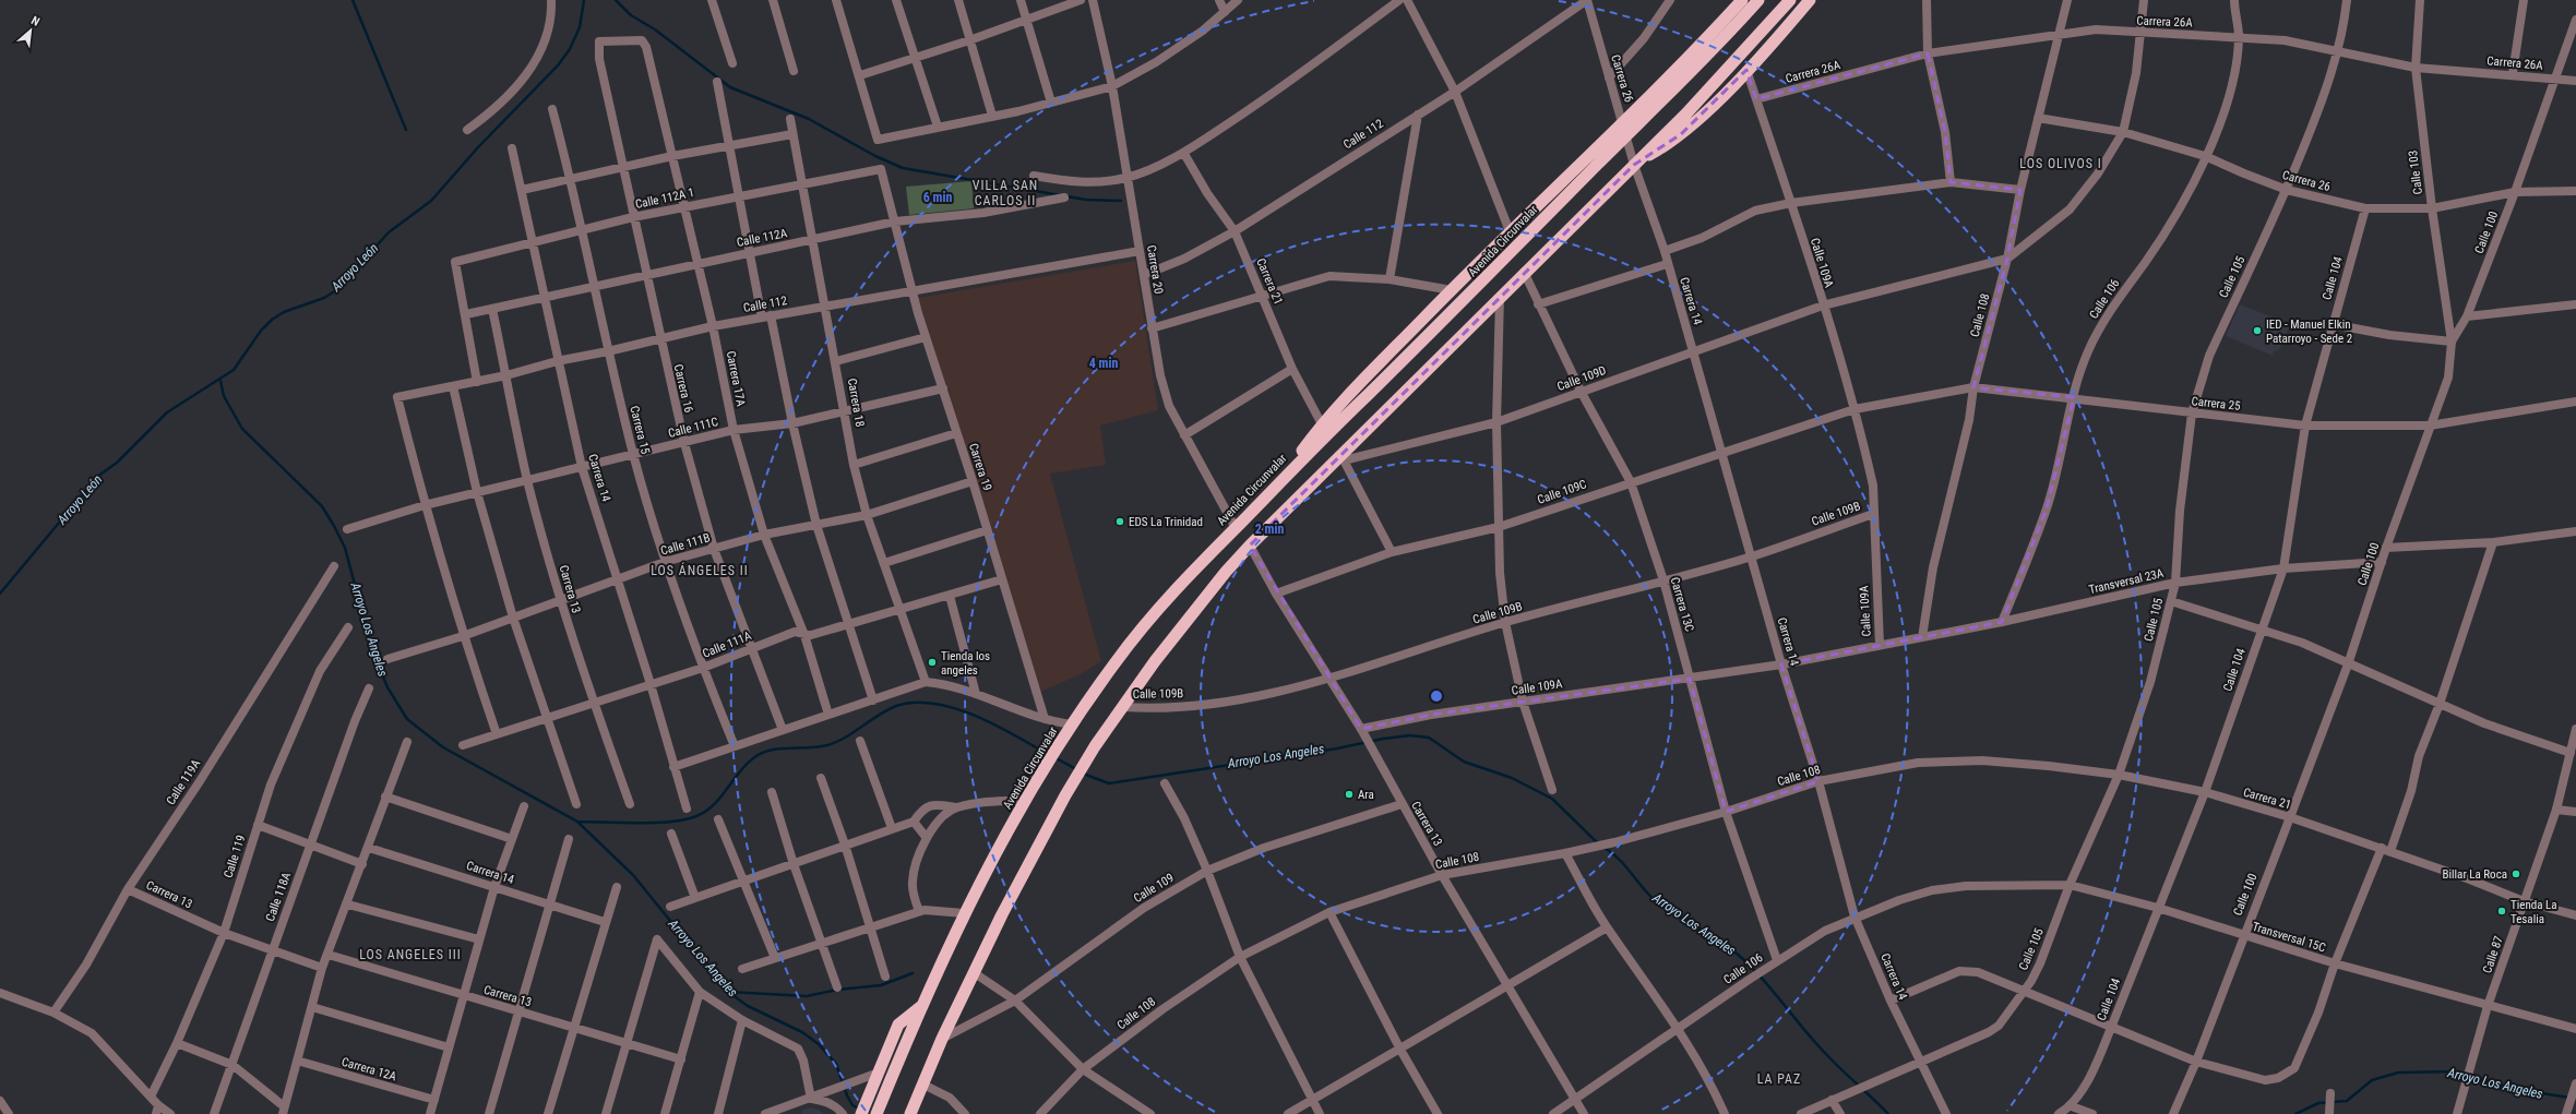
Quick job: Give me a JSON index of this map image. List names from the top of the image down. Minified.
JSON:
{"streets":{"highway":["Avenida Circunvalar"],"street":["Carrera 26A","Carrera 26","Calle 112","Calle 103","Calle 112A 1","Calle 100","Calle 112A","Calle 109A","Carrera 20","Calle 105","Calle 104","Carrera 21","Calle 106","Carrera 14","Calle 108","Carrera 17A","Calle 109D","Carrera 16","Carrera 18","Carrera 25","Calle 111C","Carrera 15","Carrera 19","Calle 109C","Calle 109B","Calle 111B","Transversal 23A","Carrera 13","Carrera 13C","Calle 111A","Calle 119A","Calle 119","Calle 109","Calle 118A","Transversal 15C","Calle 87","Carrera 12A"]},"crossings":[["Carrera 26A","Calle 103"],["Carrera 26A","Calle 100"],["Carrera 26A","Calle 109A"],["Carrera 26A","Calle 105"],["Carrera 26A","Calle 106"],["Carrera 26A","Calle 108"],["Carrera 26","Calle 112"],["Carrera 26","Calle 103"],["Carrera 26","Calle 100"],["Carrera 26","Avenida Circunvalar"],["Carrera 26","Calle 105"],["Carrera 26","Calle 104"],["Carrera 26","Calle 106"],["Carrera 26","Carrera 14"],["Carrera 26","Calle 108"],["Calle 112","Carrera 20"],["Calle 112","Carrera 21"],["Calle 112","Carrera 14"],["Calle 112","Carrera 17A"],["Calle 112","Carrera 16"],["Calle 112","Carrera 18"],["Calle 112","Calle 111C"],["Calle 112","Carrera 15"],["Calle 112","Carrera 19"],["Calle 112","Carrera 13"],["Calle 103","Calle 100"],["Calle 112A 1","Calle 112A"],["Calle 112A 1","Carrera 14"],["Calle 112A 1","Carrera 17A"],["Calle 112A 1","Carrera 16"],["Calle 112A 1","Carrera 18"],["Calle 112A 1","Carrera 15"],["Calle 112A 1","Carrera 19"],["Calle 100","Carrera 21"],["Calle 100","Carrera 25"],["Calle 100","Transversal 23A"],["Calle 100","Transversal 15C"],["Calle 112A","Carrera 14"],["Calle 112A","Carrera 17A"],["Calle 112A","Carrera 16"],["Calle 112A","Carrera 18"],["Calle 112A","Carrera 15"],["Calle 112A","Carrera 19"],["Calle 112A","Carrera 13"],["Avenida Circunvalar","Carrera 20"],["Calle 109A","Carrera 14"],["Calle 109A","Calle 109D"],["Calle 109A","Carrera 25"],["Calle 109A","Calle 109C"],["Calle 109A","Calle 109B"],["Calle 109A","Transversal 23A"],["Calle 109A","Carrera 13"],["Calle 109A","Carrera 13C"],["Calle 105","Carrera 21"],["Calle 105","Carrera 14"],["Calle 105","Carrera 25"],["Calle 105","Transversal 23A"],["Calle 105","Transversal 15C"],["Calle 104","Carrera 21"],["Calle 104","Carrera 25"],["Calle 104","Transversal 23A"],["Calle 104","Transversal 15C"],["Carrera 21","Calle 108"],["Carrera 21","Calle 87"],["Calle 106","Carrera 14"],["Calle 106","Carrera 25"],["Calle 106","Transversal 23A"],["Calle 106","Carrera 13"],["Calle 106","Carrera 13C"],["Calle 106","Transversal 15C"],["Carrera 14","Calle 108"],["Carrera 14","Calle 109D"],["Carrera 14","Calle 111C"],["Carrera 14","Calle 109C"],["Carrera 14","Calle 109B"],["Carrera 14","Calle 111B"],["Carrera 14","Calle 111A"],["Calle 108","Calle 109D"],["Calle 108","Carrera 25"],["Calle 108","Transversal 23A"],["Calle 108","Carrera 13"],["Calle 108","Carrera 13C"],["Carrera 17A","Carrera 16"],["Carrera 17A","Calle 111C"],["Carrera 17A","Calle 111B"],["Carrera 17A","Calle 111A"],["Calle 109D","Carrera 13C"],["Carrera 16","Calle 111C"],["Carrera 16","Calle 111B"],["Carrera 16","Calle 111A"],["Carrera 18","Calle 111C"],["Carrera 18","Calle 111B"],["Carrera 18","Calle 111A"],["Carrera 25","Calle 109C"],["Calle 111C","Carrera 15"],["Calle 111C","Carrera 19"],["Calle 111C","Carrera 13"],["Carrera 15","Calle 111B"],["Carrera 15","Calle 111A"],["Carrera 19","Calle 111B"],["Carrera 19","Calle 111A"],["Calle 109C","Carrera 13"],["Calle 109C","Carrera 13C"],["Calle 109B","Carrera 13"],["Calle 109B","Carrera 13C"],["Calle 111B","Carrera 13"],["Carrera 13","Calle 111A"],["Carrera 13","Calle 119A"],["Carrera 13","Calle 119"],["Carrera 13","Calle 109"],["Carrera 13","Calle 118A"],["Transversal 15C","Calle 87"]],"districts":["LOS OLIVOS I","VILLA SAN CARLOS II","LOS ÁNGELES II","LOS ANGELES III","LA PAZ"],"water":["Arroyo León","Arroyo Los Angeles"],"places":["IED - Manuel Elkin Patarroyo - Sede 2","EDS La Trinidad","Tienda los angeles","Ara","Billar La Roca","Tienda La Tesalia"],"north":"top right","rings":["6 min","4 min","2 min"]}
